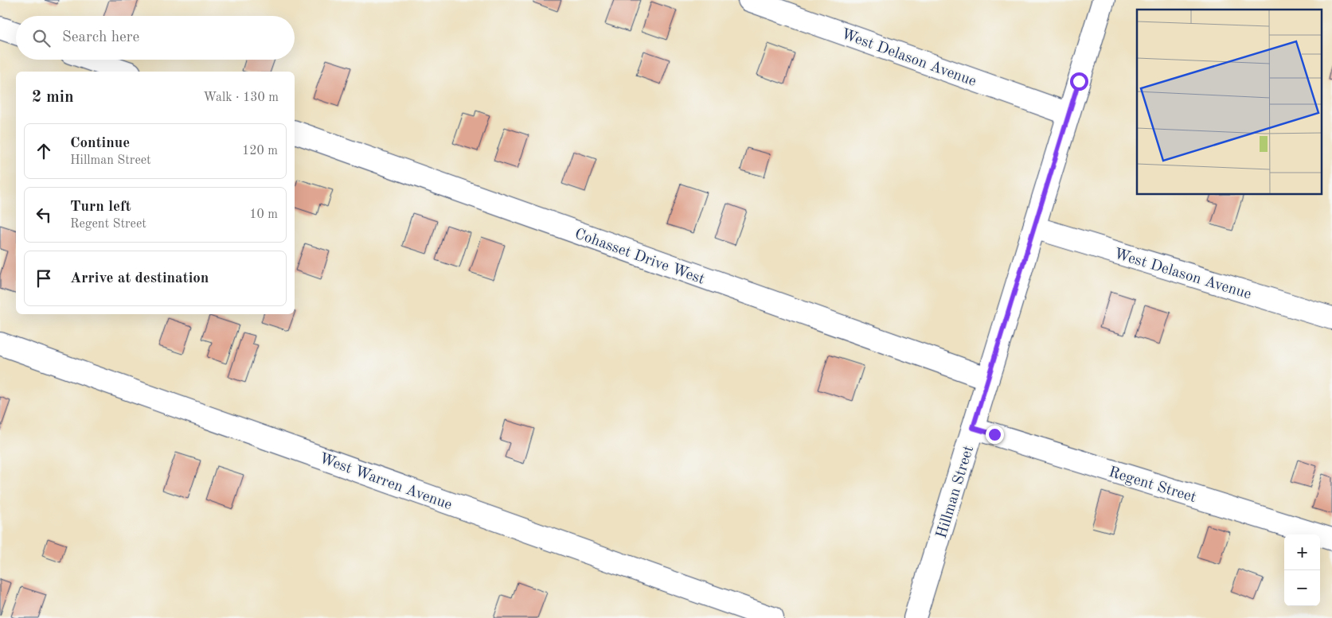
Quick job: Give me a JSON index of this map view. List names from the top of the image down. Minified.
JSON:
{"streets":{"street":["West Delason Avenue","Cohasset Drive West","West Warren Avenue","Regent Street","Hillman Street"]},"crossings":[["West Delason Avenue","Hillman Street"],["Cohasset Drive West","Hillman Street"],["Regent Street","Hillman Street"]],"page":{"search":"Search here","heading":["2 min","Walk · 130 m"],"list":[["Continue","Hillman Street","120 m"],["Turn left","Regent Street","10 m"],"Arrive at destination"],"map_buttons":["+","−"]}}
